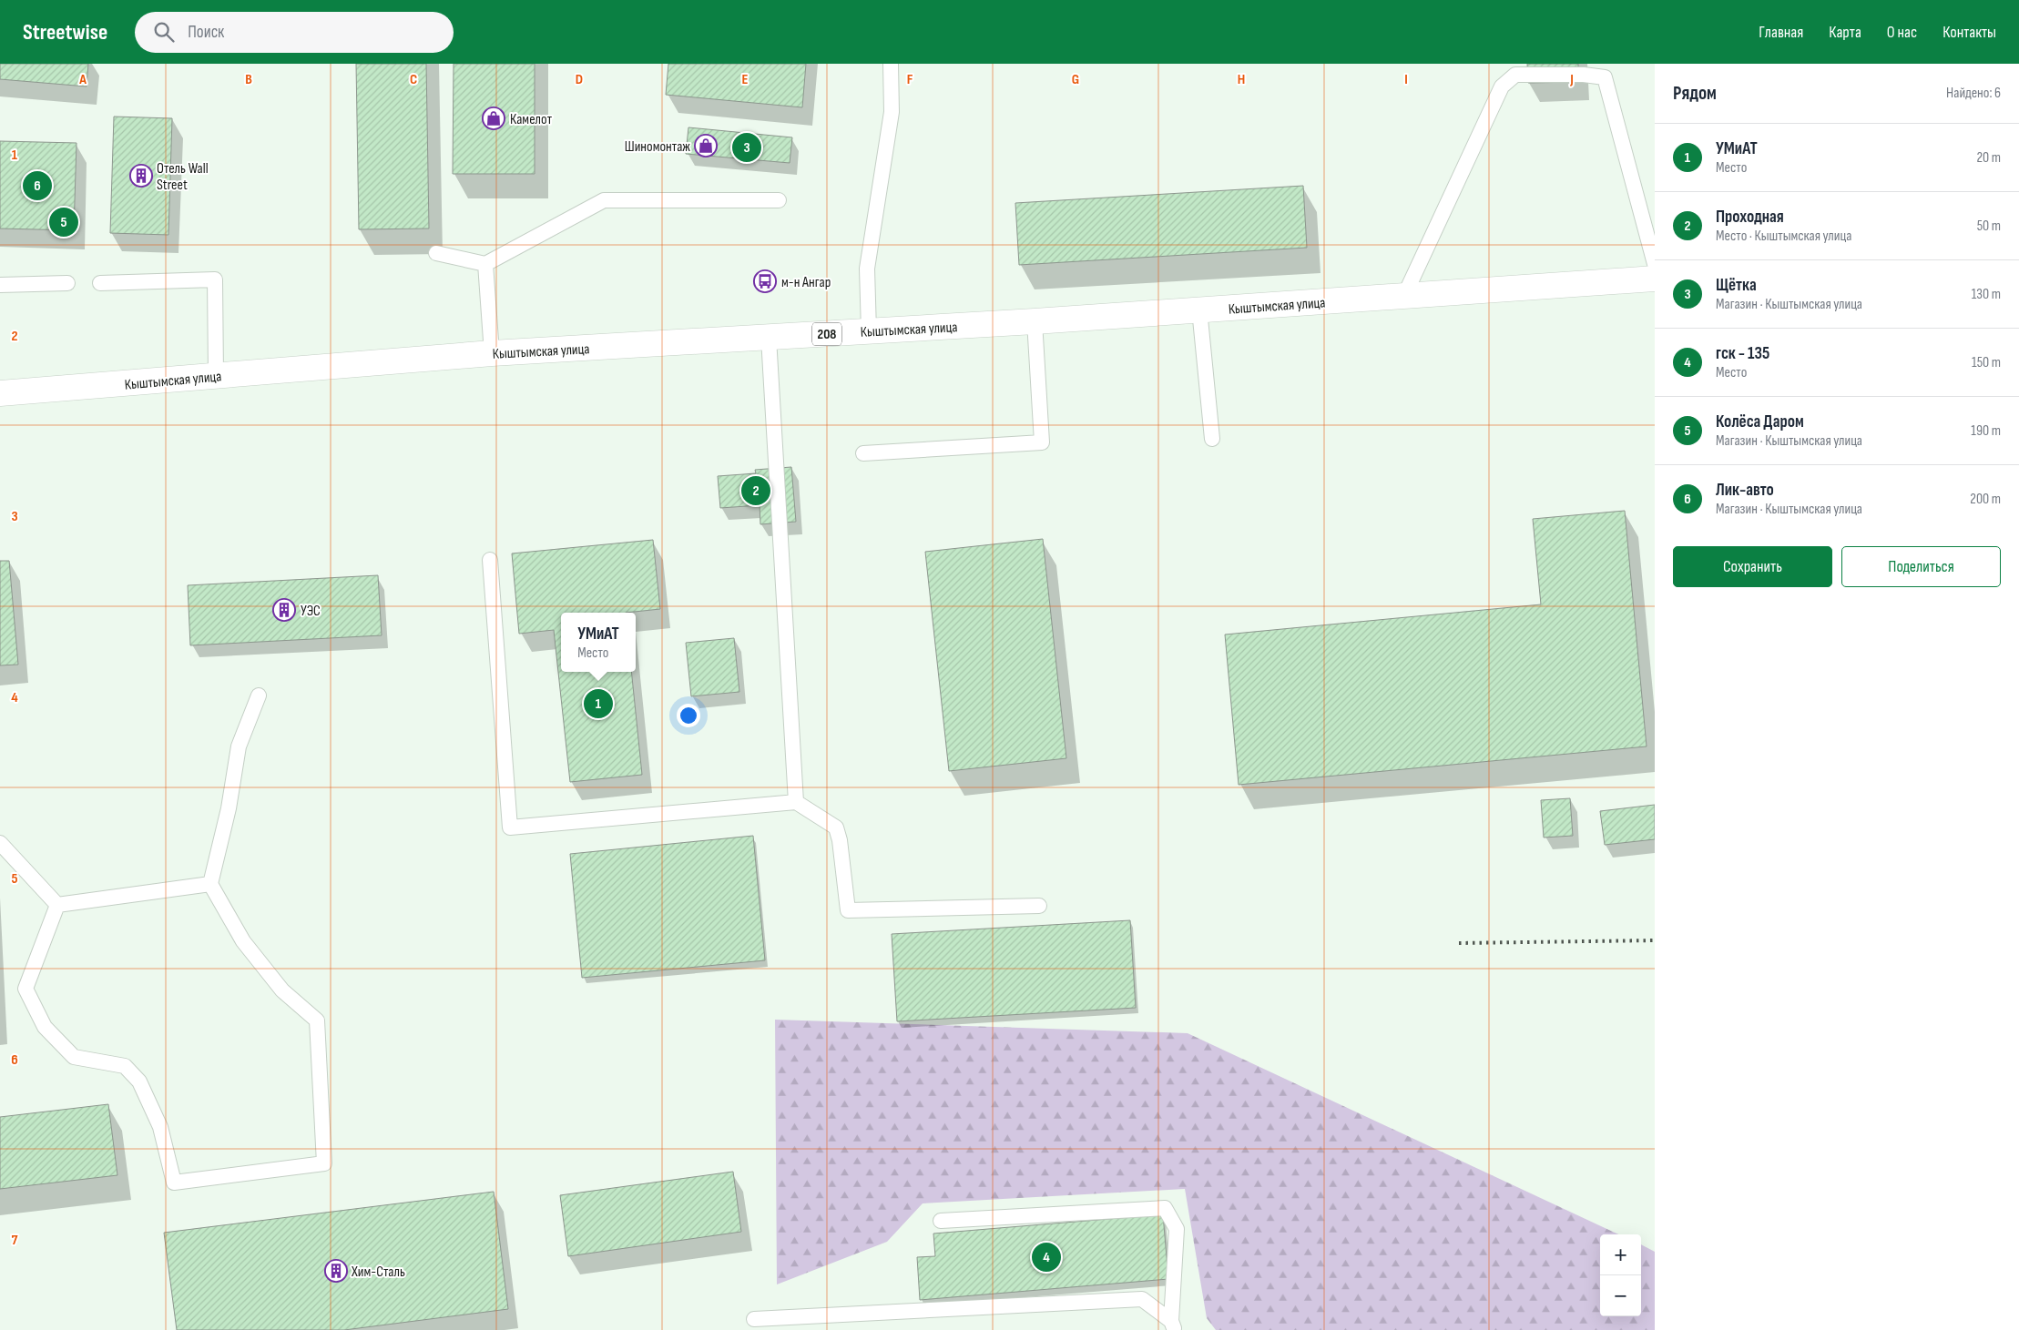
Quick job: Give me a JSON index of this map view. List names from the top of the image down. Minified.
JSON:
{"streets":{"main road":["Кыштымская улица","208"]},"places":{"shop":["Камелот","Шиномонтаж"],"building":["Отель Wall Street","УЭС","Хим-Сталь"],"bus stop":["м-н Ангар"]},"page":{"header":"Streetwise","search":"Поиск","nav":["Главная","Карта","О нас","Контакты"],"heading":["Рядом","Найдено: 6"],"list":[{"mark":"1","name":"УМиАТ","note":"Место","value":"20 m"},{"mark":"2","name":"Проходная","note":"Место · Кыштымская улица","value":"50 m"},{"mark":"3","name":"Щётка","note":"Магазин · Кыштымская улица","value":"130 m"},{"mark":"4","name":"гск - 135","note":"Место","value":"150 m"},{"mark":"5","name":"Колёса Даром","note":"Магазин · Кыштымская улица","value":"190 m"},{"mark":"6","name":"Лик-авто","note":"Магазин · Кыштымская улица","value":"200 m"}],"pins":["3","6","5","2","1","4"],"buttons":["Сохранить","Поделиться"],"popup":["УМиАТ","Место"],"map_buttons":["+","−"]},"grid":{"columns":["A","B","C","D","E","F","G","H","I","J"],"rows":["1","2","3","4","5","6","7"]}}
